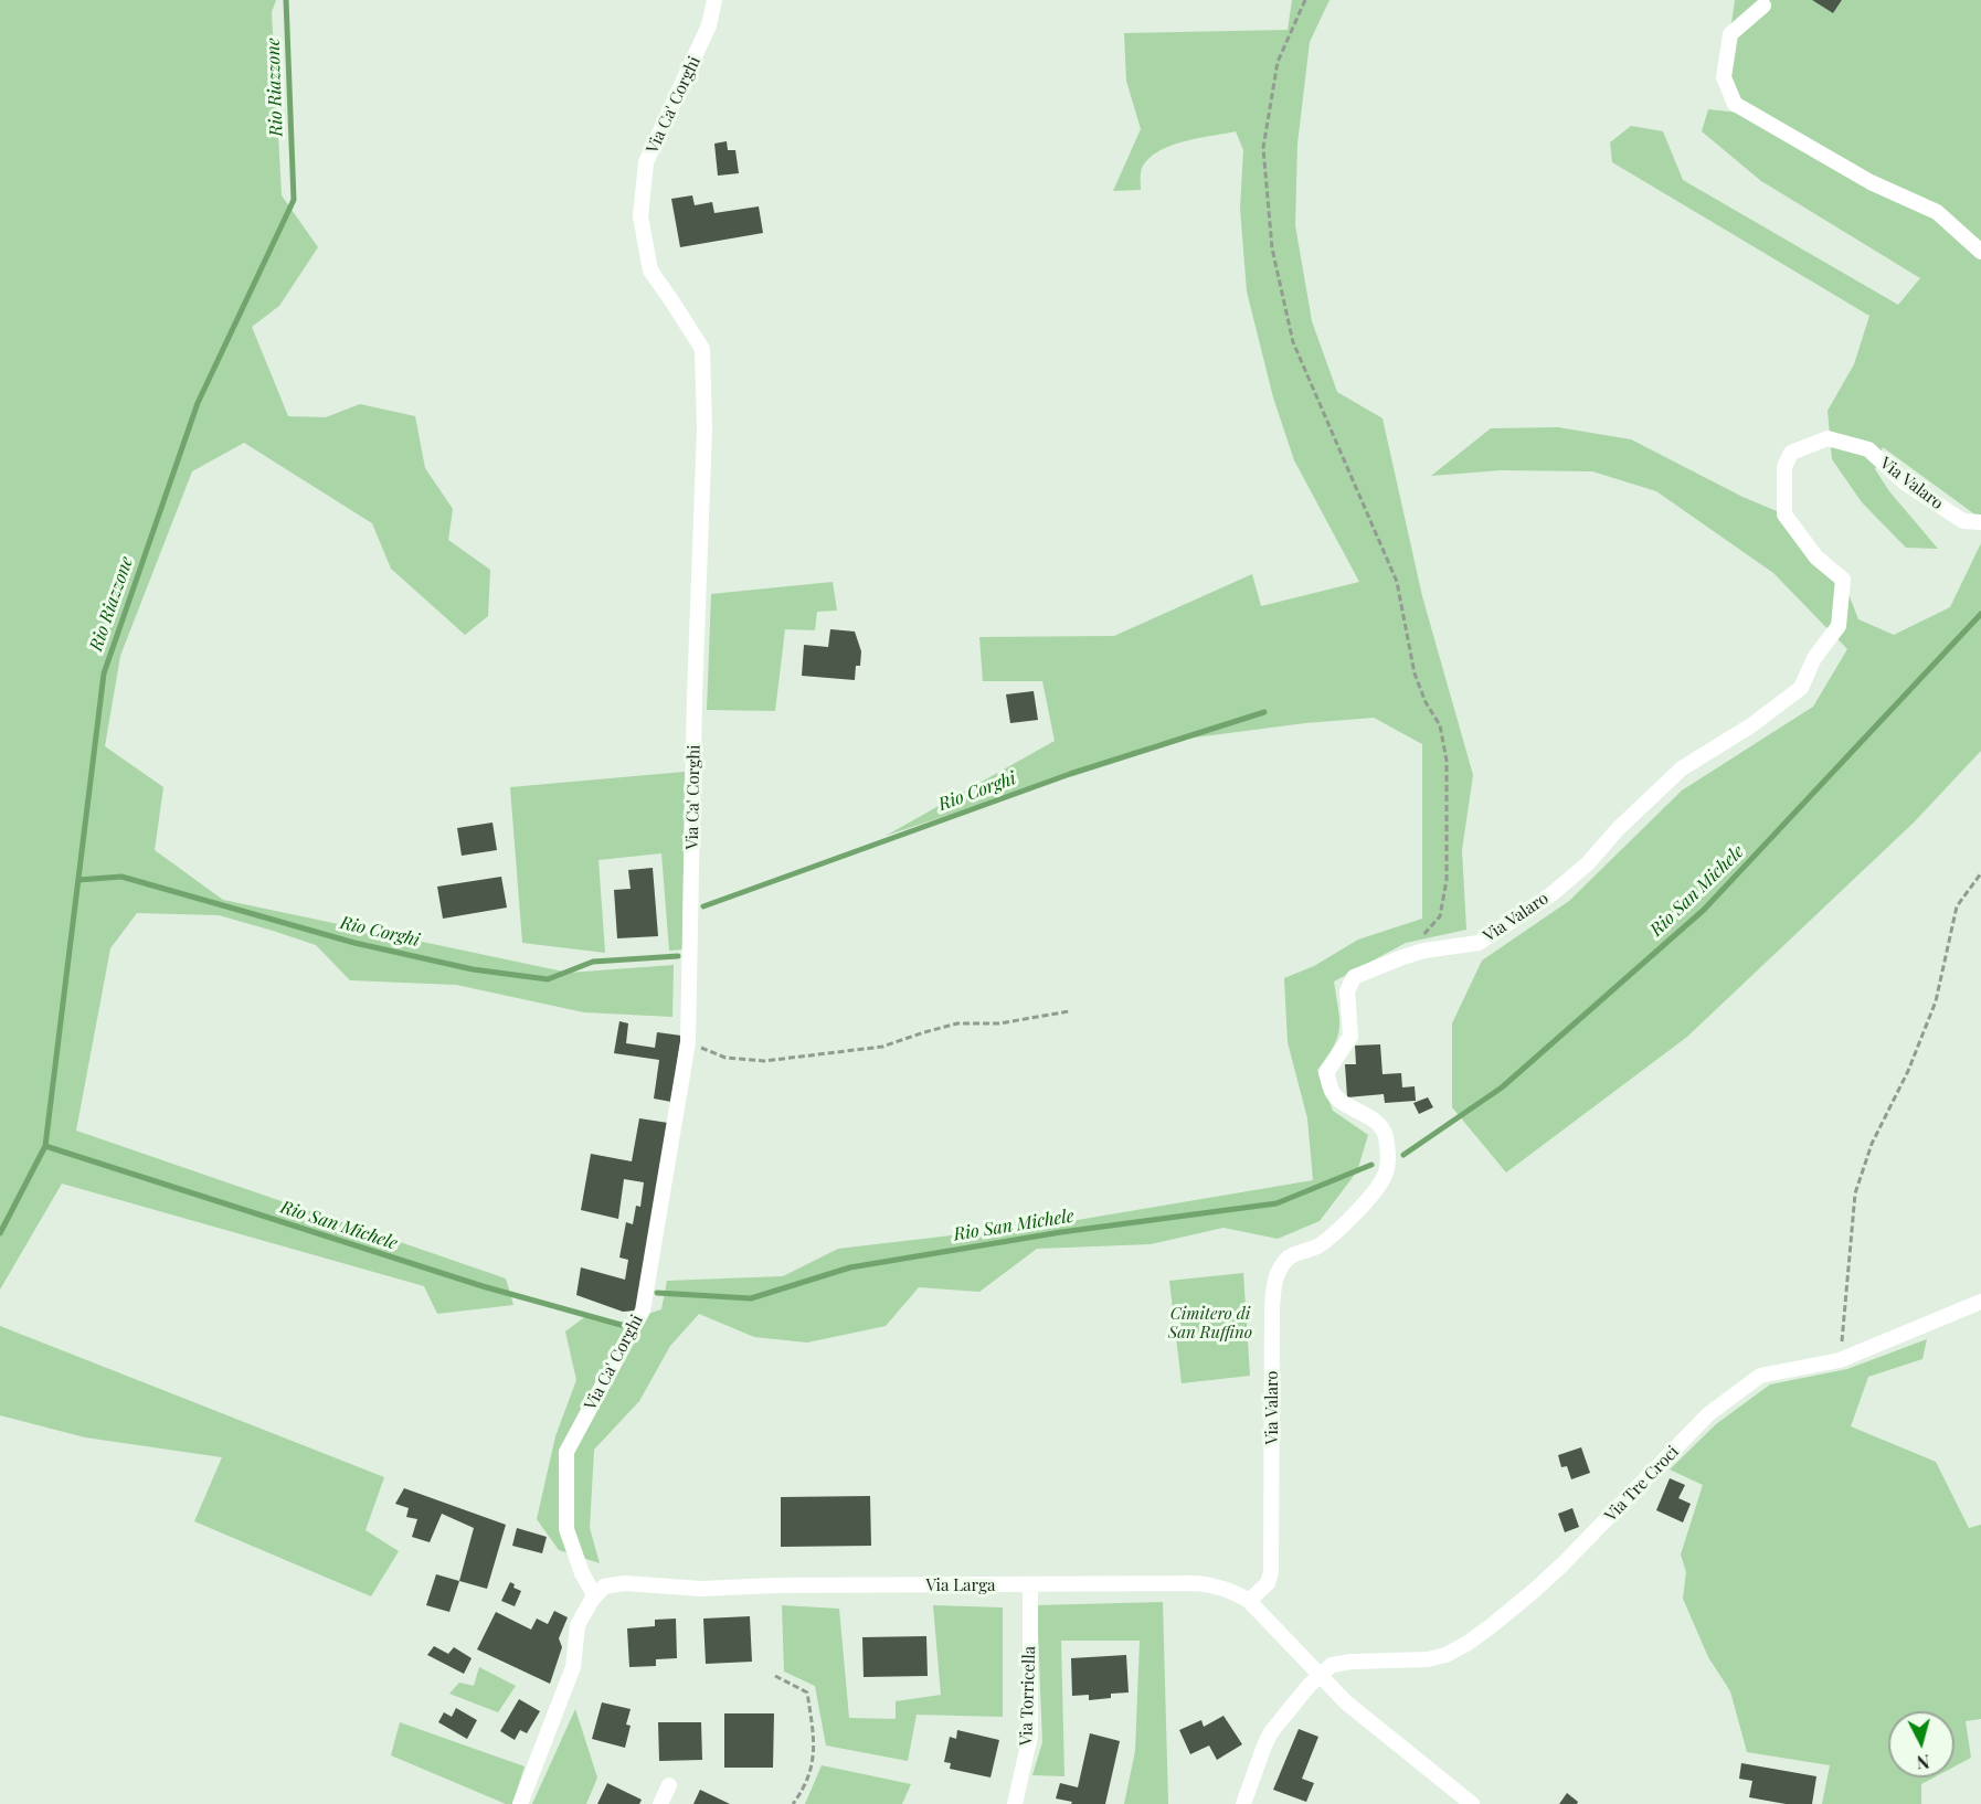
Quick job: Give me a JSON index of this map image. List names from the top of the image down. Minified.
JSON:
{"streets":{"street":["Via Ca' Corghi","Via Valaro","Via Tre Croci","Via Larga","Via Torricella"]},"crossings":[["Via Ca' Corghi","Via Larga"],["Via Valaro","Via Larga"],["Via Tre Croci","Via Larga"],["Via Larga","Via Torricella"]],"water":["Rio Riazzone","Rio Corghi","Rio San Michele"],"parks":["Cimitero di San Ruffino"],"north":"bottom"}
